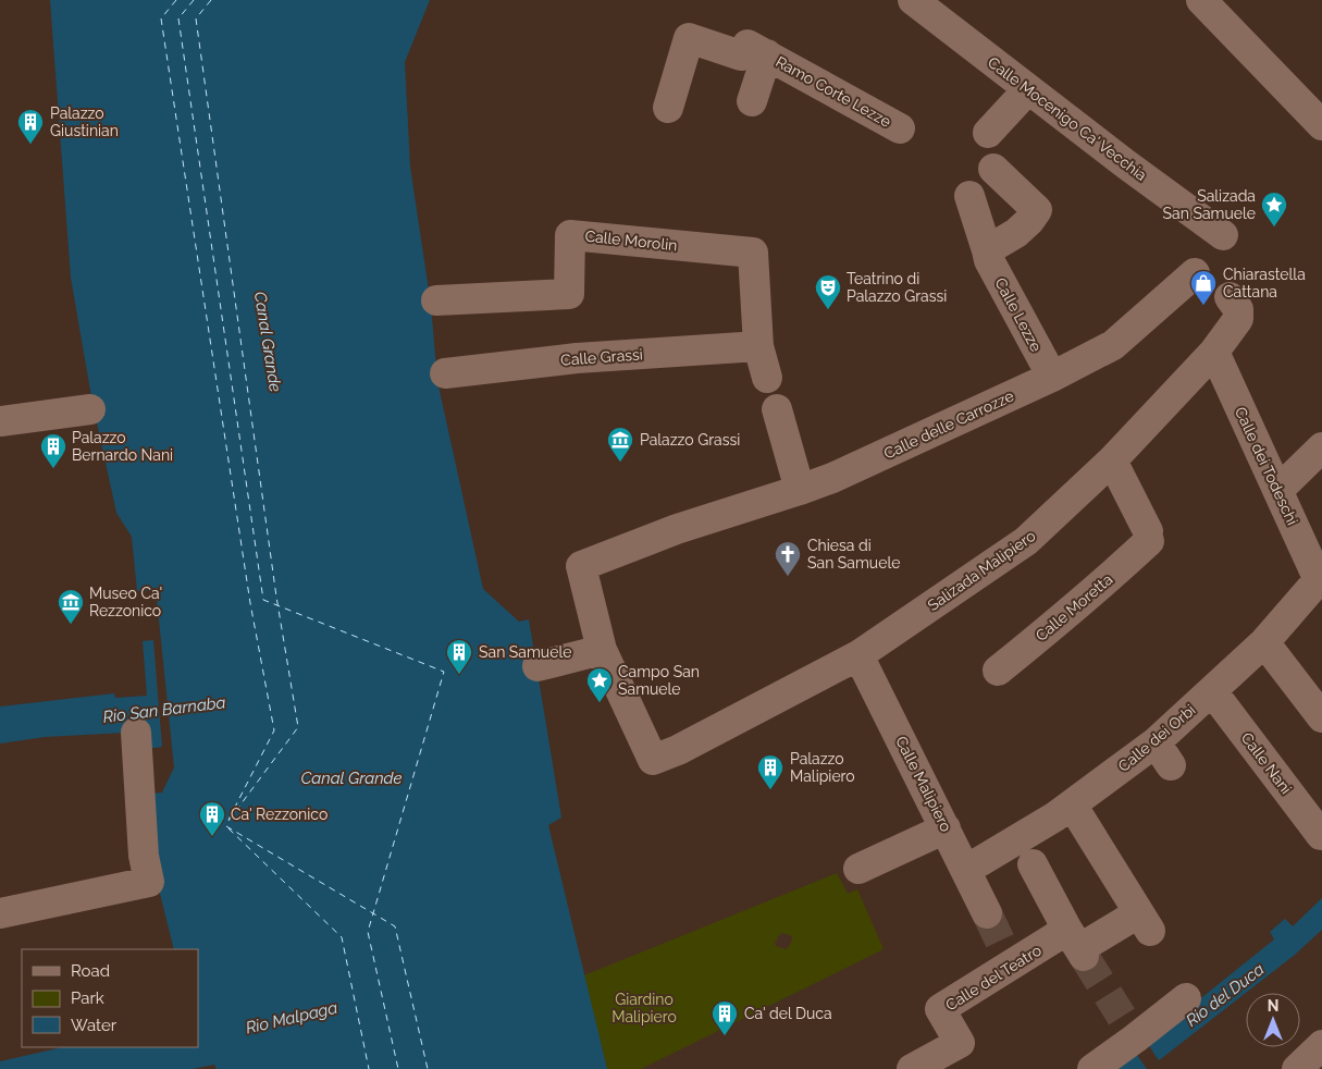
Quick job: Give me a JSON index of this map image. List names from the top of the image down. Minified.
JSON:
{"streets":{"street":["Ramo Corte Lezze","Calle Mocenigo Ca' Vecchia","Calle Morolin","Calle Lezze","Calle Grassi","Calle delle Carrozze","Calle dei Todeschi","Salizada Malipiero","Calle Moretta","Calle dei Orbi","Calle Nani","Calle Malipiero","Calle del Teatro"]},"crossings":[["Calle Morolin","Calle Grassi"],["Calle Lezze","Calle delle Carrozze"],["Calle delle Carrozze","Salizada Malipiero"],["Calle dei Todeschi","Salizada Malipiero"],["Calle dei Todeschi","Calle dei Orbi"],["Salizada Malipiero","Calle Moretta"],["Salizada Malipiero","Calle Malipiero"],["Calle dei Orbi","Calle Nani"],["Calle dei Orbi","Calle Malipiero"],["Calle dei Orbi","Calle del Teatro"]],"water":["Canal Grande","Rio San Barnaba","Rio del Duca","Rio Malpaga"],"parks":["Giardino Malipiero"],"places":{"building":["Palazzo Giustinian","Palazzo Bernardo Nani","San Samuele","Palazzo Malipiero","Ca' Rezzonico","Ca' del Duca"],"place":["Salizada San Samuele","Campo San Samuele"],"shop":["Chiarastella Cattana"],"theatre":["Teatrino di Palazzo Grassi"],"museum":["Palazzo Grassi","Museo Ca' Rezzonico"],"church":["Chiesa di San Samuele"]},"legend":["Road","Park","Water"],"north":"top"}
